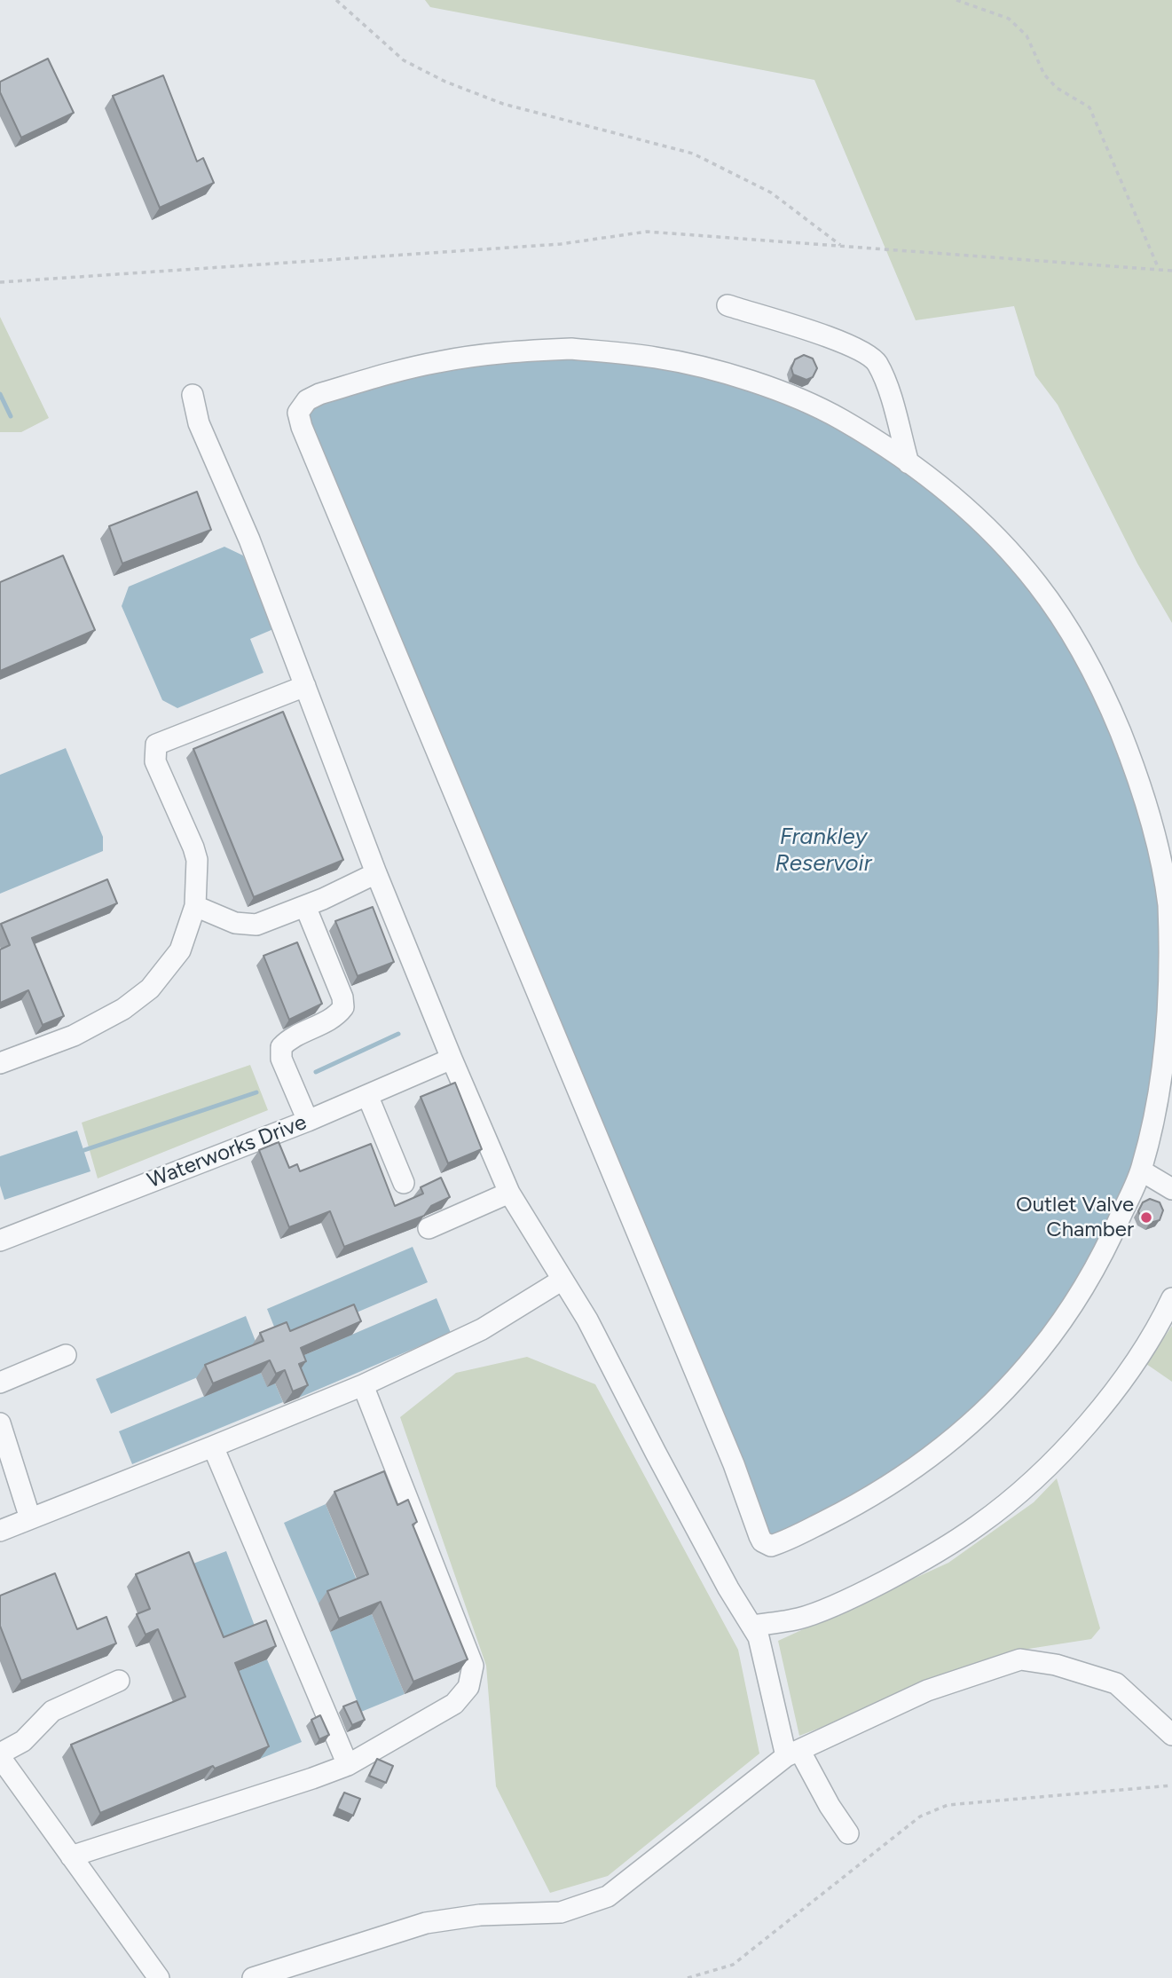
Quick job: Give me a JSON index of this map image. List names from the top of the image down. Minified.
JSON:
{"streets":{"lane":["Waterworks Drive"]},"water":["Frankley Reservoir"],"places":["Outlet Valve Chamber"]}
